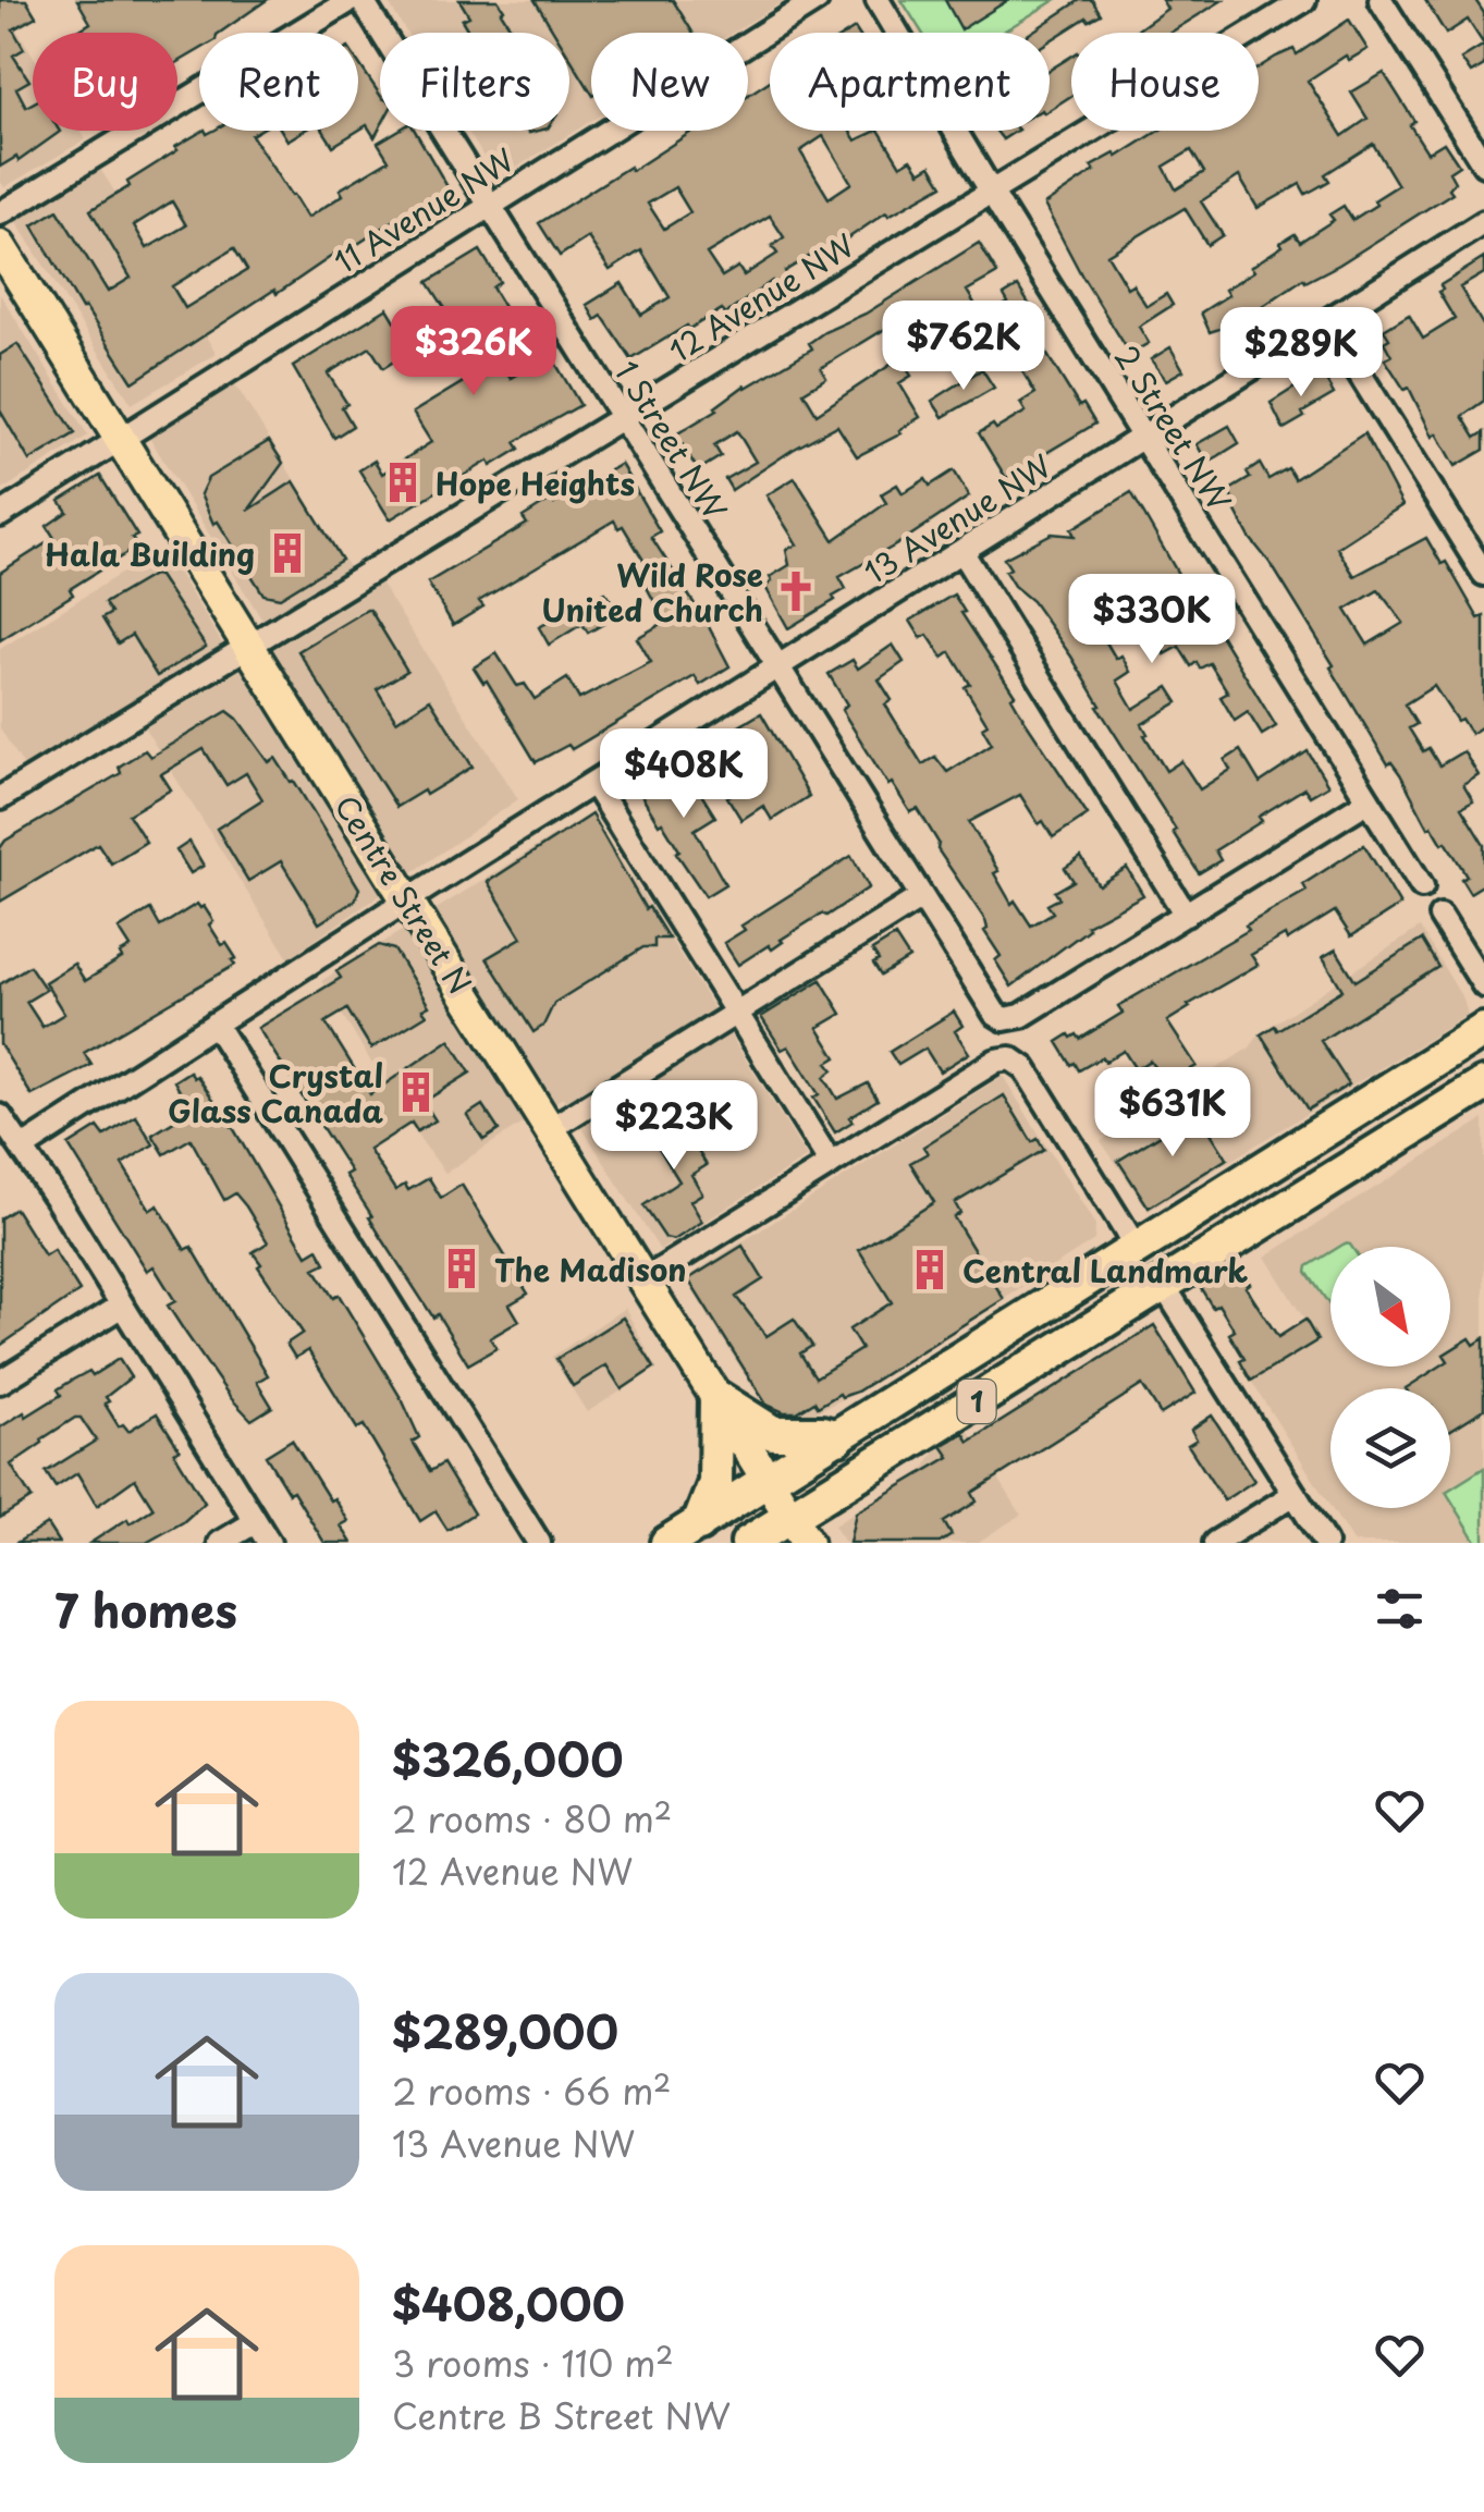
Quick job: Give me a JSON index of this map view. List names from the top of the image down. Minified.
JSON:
{"streets":{"highway":["1"],"main road":["Centre Street N"],"street":["11 Avenue NW","12 Avenue NW","2 Street NW","1 Street NW","13 Avenue NW"]},"crossings":[["11 Avenue NW","1 Street NW"],["11 Avenue NW","Centre Street N"],["12 Avenue NW","2 Street NW"],["12 Avenue NW","1 Street NW"],["12 Avenue NW","Centre Street N"],["2 Street NW","13 Avenue NW"],["1 Street NW","13 Avenue NW"],["13 Avenue NW","Centre Street N"],["Centre Street N","1"]],"places":{"building":["Hope Heights","Hala Building","Crystal Glass Canada","The Madison","Central Landmark"],"church":["Wild Rose United Church"]},"north":"bottom right","page":{"chip":["Buy","Rent","Filters","New","Apartment","House"],"price":["$762K","$326K","$289K","$330K","$408K","$631K","$223K"],"heading":"7 homes","list":[{"name":"$326,000","note":"2 rooms · 80 m² · 12 Avenue NW"},{"name":"$289,000","note":"2 rooms · 66 m² · 13 Avenue NW"},{"name":"$408,000","note":"3 rooms · 110 m² · Centre B Street NW"}]}}
